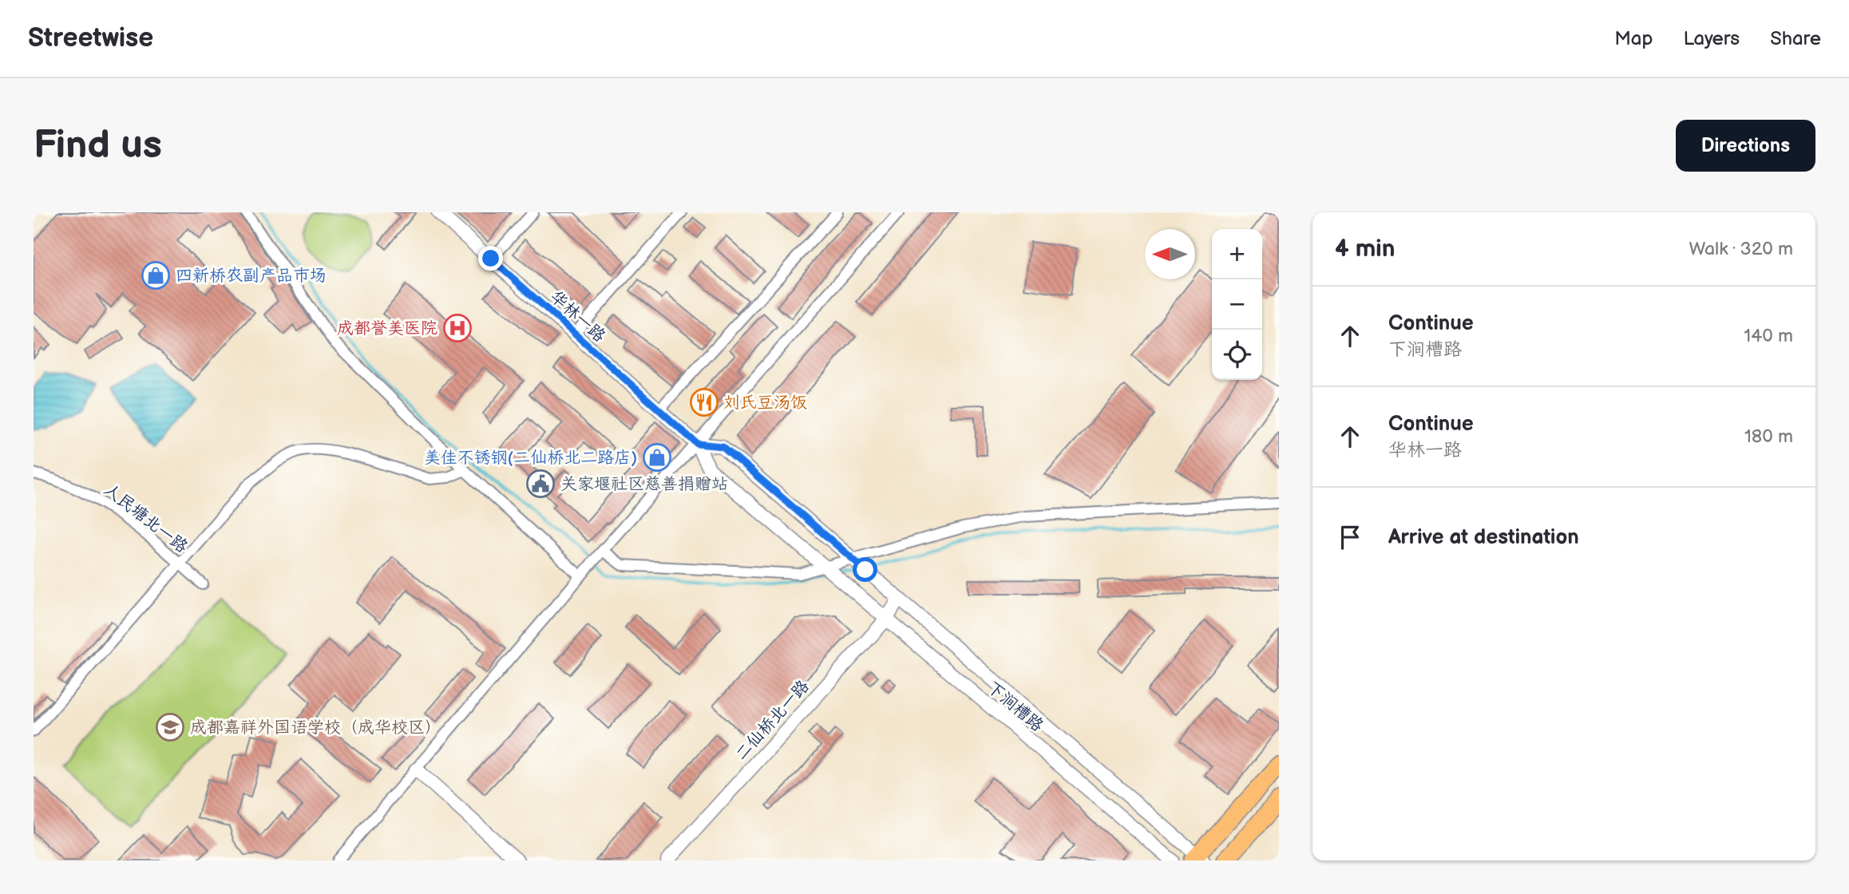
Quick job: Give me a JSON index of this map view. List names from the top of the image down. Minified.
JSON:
{"streets":{"street":["华林一路","人民塘北一路","下涧槽路","二仙桥北一路"]},"crossings":[["华林一路","下涧槽路"],["下涧槽路","二仙桥北一路"]],"places":{"shop":["四新桥农副产品市场","美佳不锈钢(二仙桥北二路店)"],"hospital":["成都誉美医院"],"restaurant":["刘氏豆汤饭"],"public building":["关家堰社区慈善捐赠站"],"school or university":["成都嘉祥外国语学校（成华校区）"]},"north":"left","page":{"header":"Streetwise","nav":["Map","Layers","Share"],"buttons":"Directions","title":"Find us","heading":["4 min","Walk · 320 m"],"map_buttons":["+","−"],"list":[["Continue","下涧槽路","140 m"],["Continue","华林一路","180 m"],"Arrive at destination"]}}
